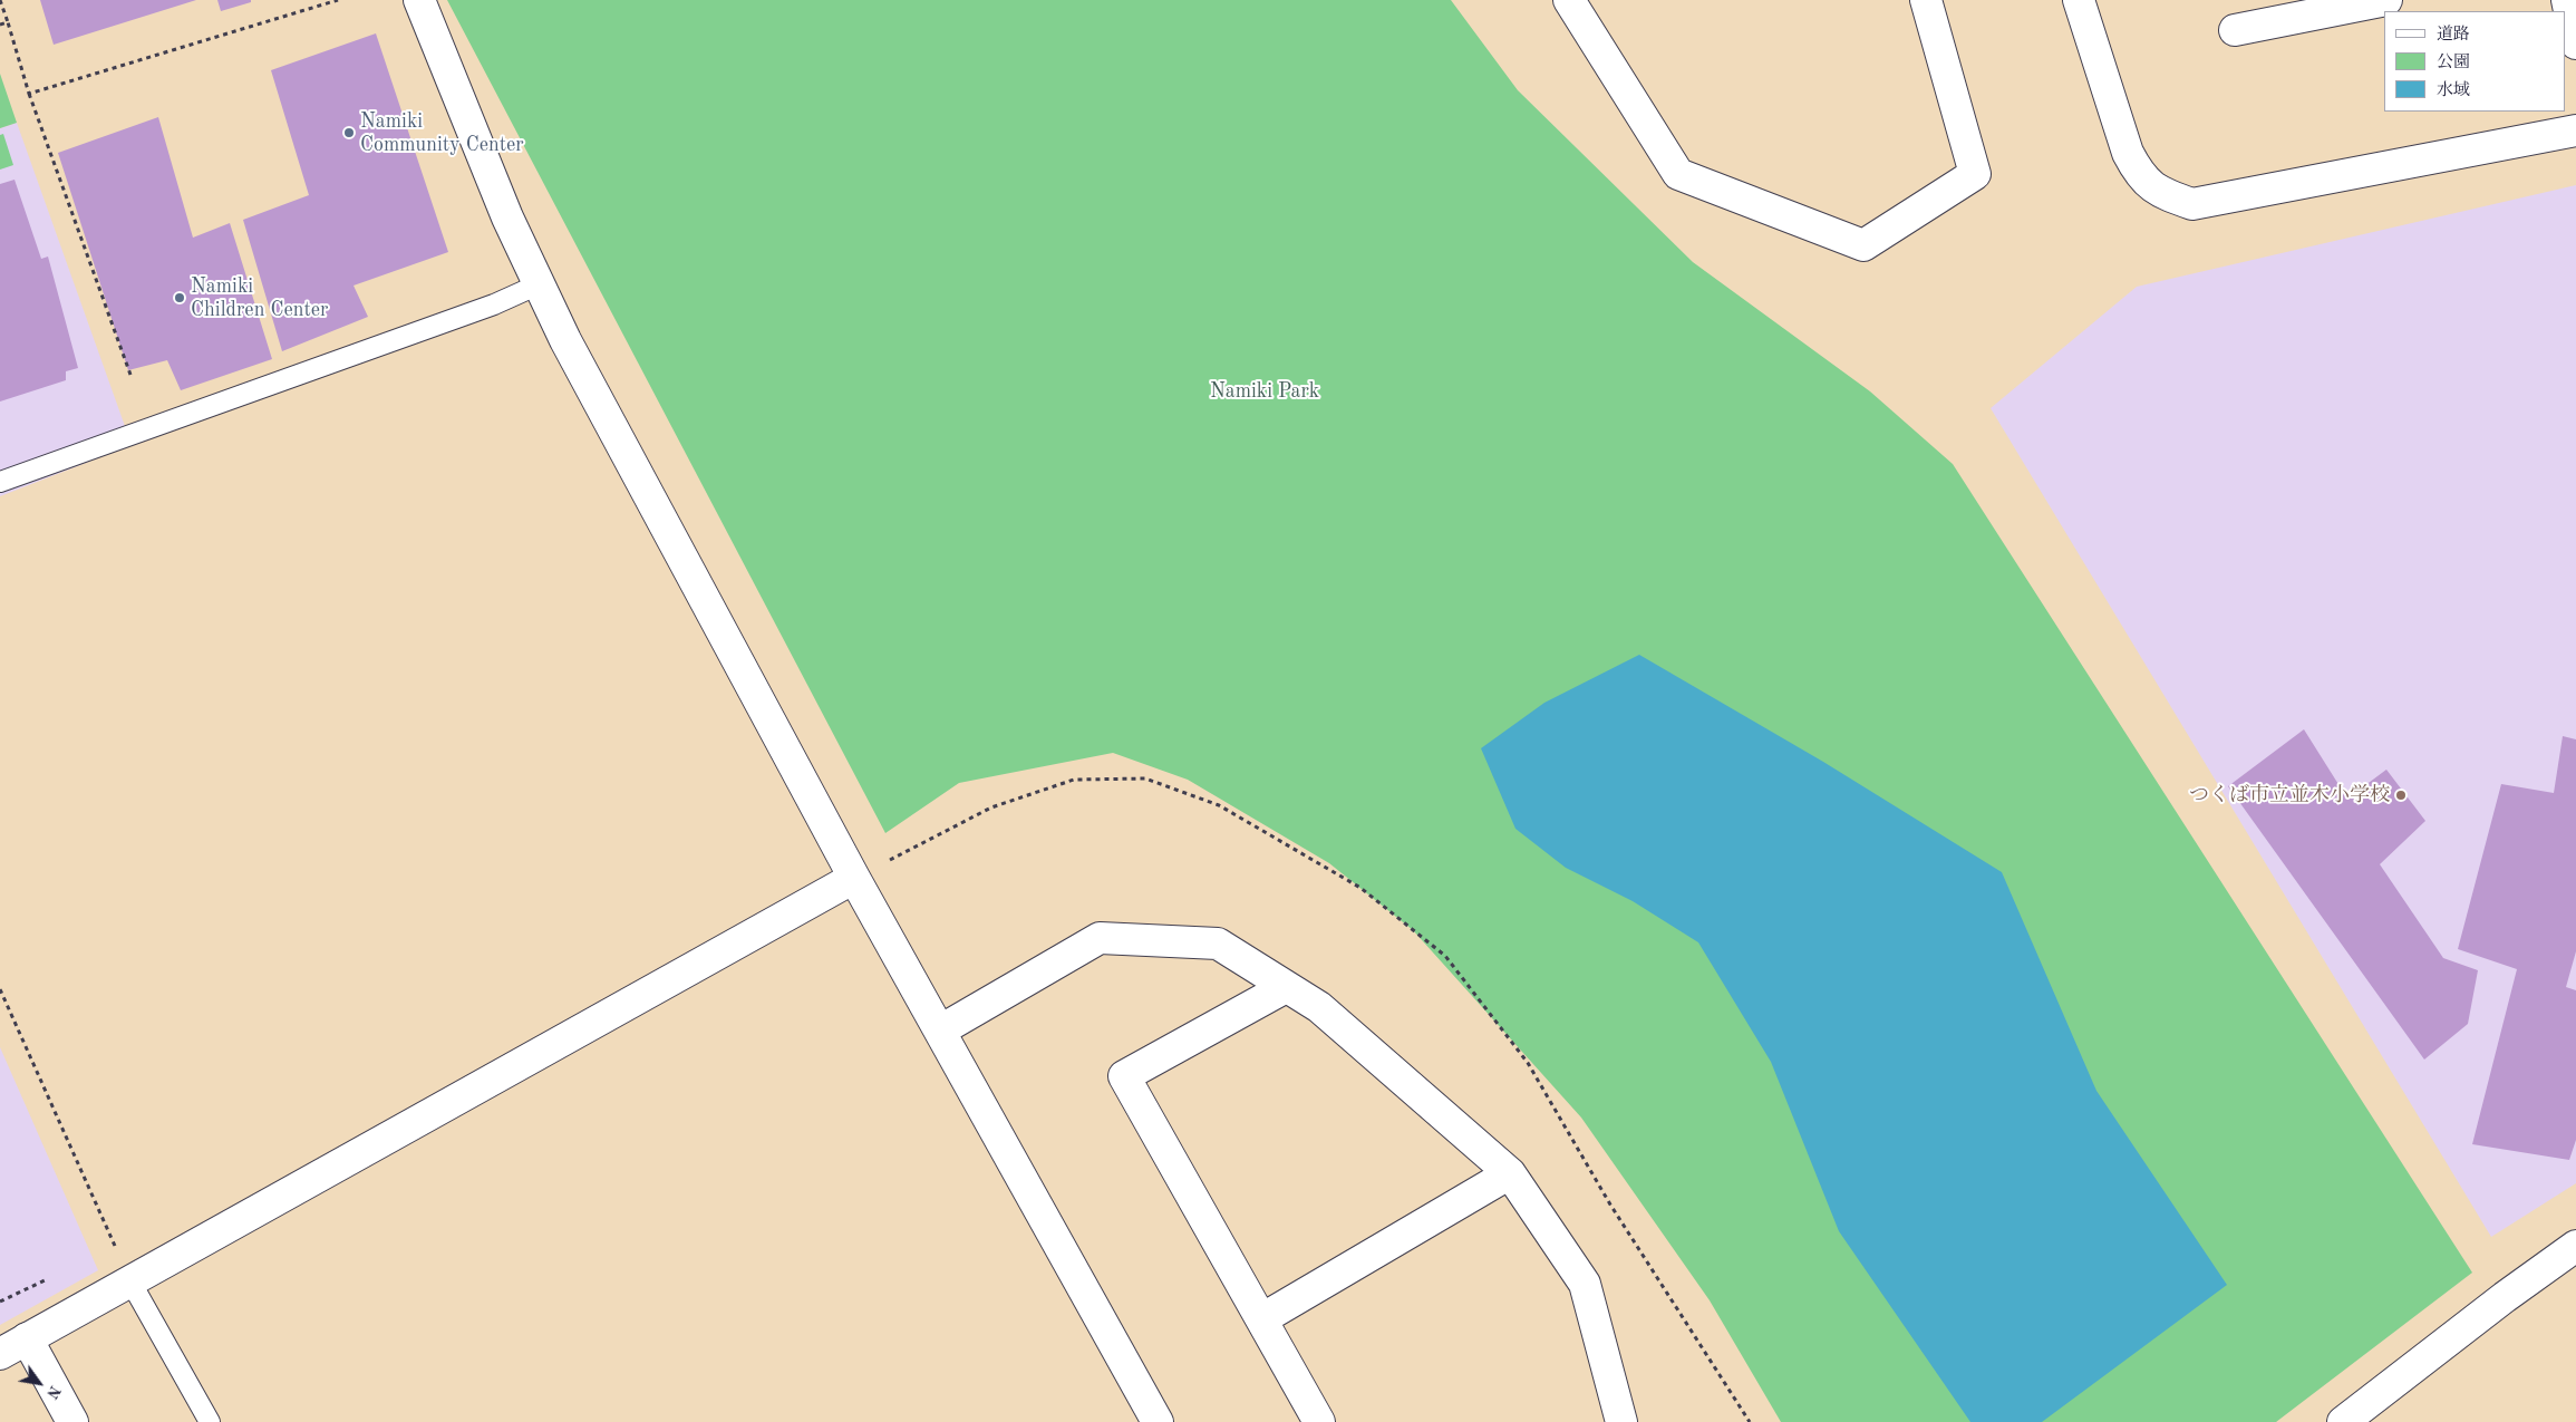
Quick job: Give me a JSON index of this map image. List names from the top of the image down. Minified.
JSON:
{"parks":["Namiki Park"],"places":["Namiki Community Center","Namiki Children Center","つくば市立並木小学校"],"legend":["道路","公園","水域"],"north":"bottom right"}
